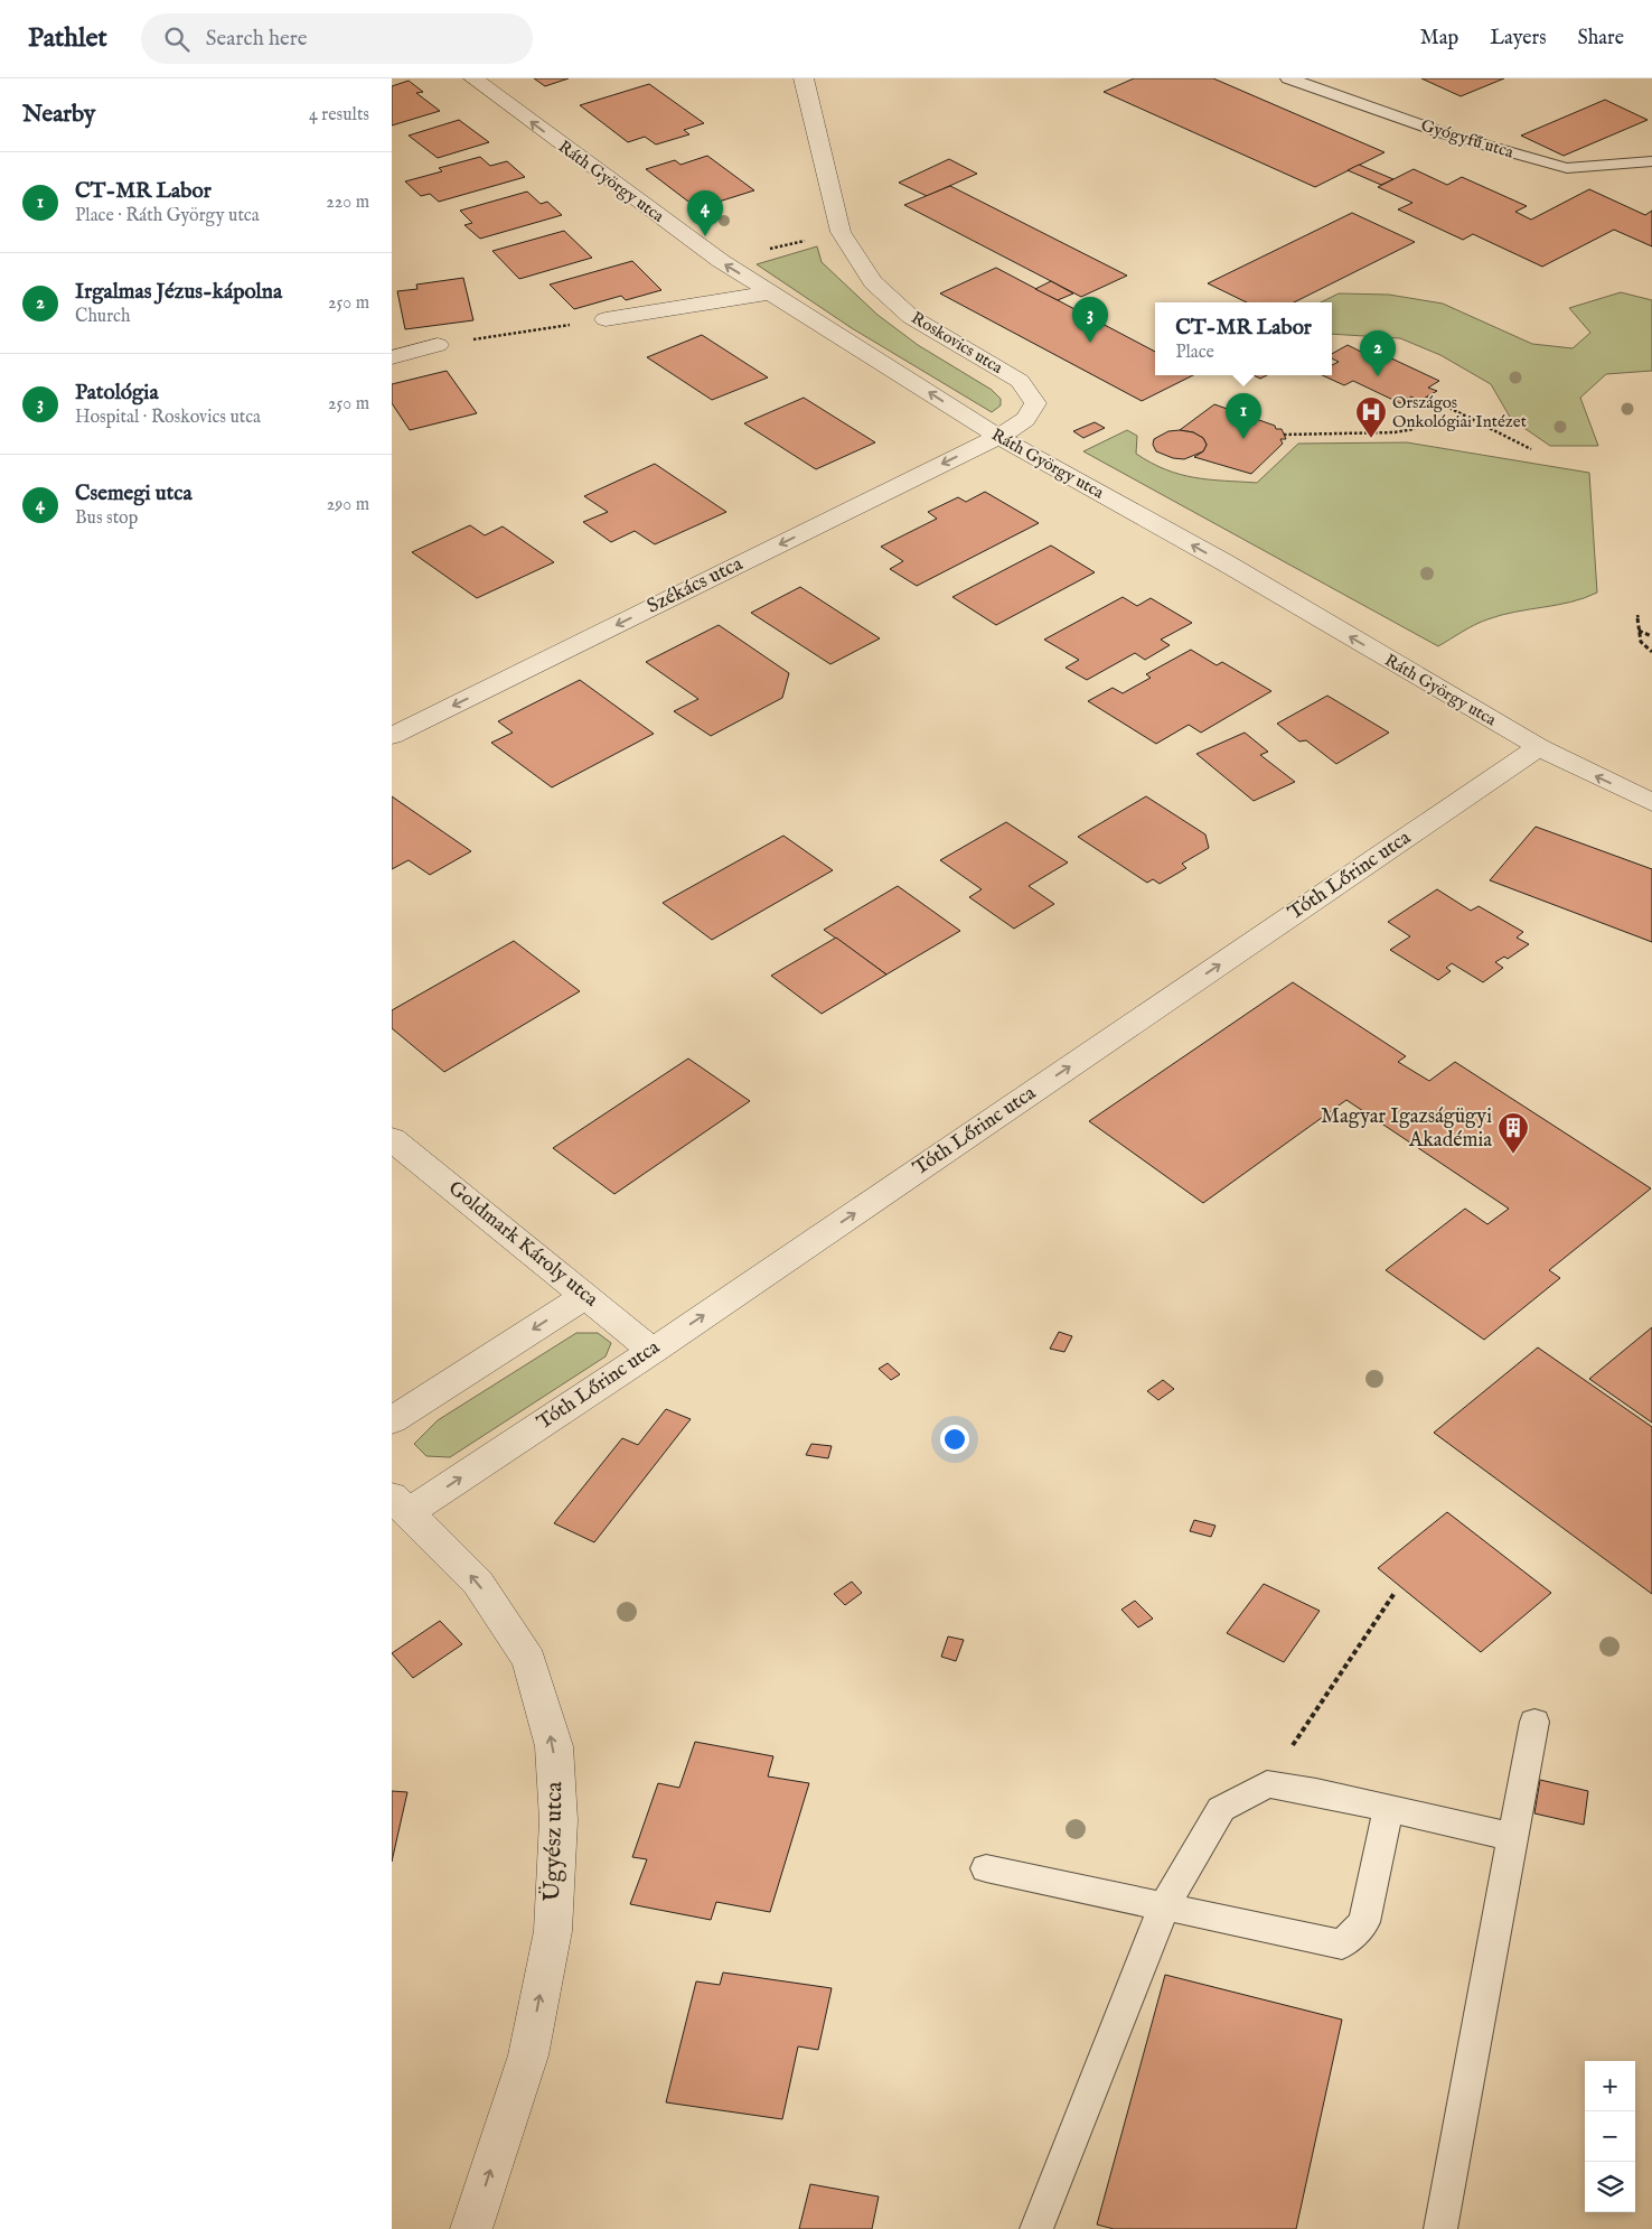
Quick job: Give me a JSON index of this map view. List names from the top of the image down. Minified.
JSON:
{"streets":{"street":["Ráth György utca","Roskovics utca","Székács utca","Tóth Lőrinc utca","Goldmark Károly utca","Ügyész utca"],"lane":["Gyógyfű utca"]},"crossings":[["Ráth György utca","Roskovics utca"],["Ráth György utca","Székács utca"],["Ráth György utca","Tóth Lőrinc utca"],["Roskovics utca","Székács utca"],["Tóth Lőrinc utca","Goldmark Károly utca"],["Tóth Lőrinc utca","Ügyész utca"]],"one_way":["Ráth György utca","Székács utca","Tóth Lőrinc utca","Ügyész utca"],"places":{"hospital":["Országos Onkológiai Intézet"],"building":["Magyar Igazságügyi Akadémia"]},"page":{"header":"Pathlet","search":"Search here","nav":["Map","Layers","Share"],"heading":["Nearby","4 results"],"list":[{"mark":"1","name":"CT-MR Labor","note":"Place · Ráth György utca","value":"220 m"},{"mark":"2","name":"Irgalmas Jézus-kápolna","note":"Church","value":"250 m"},{"mark":"3","name":"Patológia","note":"Hospital · Roskovics utca","value":"250 m"},{"mark":"4","name":"Csemegi utca","note":"Bus stop","value":"290 m"}],"pins":["4","3","2","1"],"popup":["CT-MR Labor","Place"],"map_buttons":["+","−"]}}
